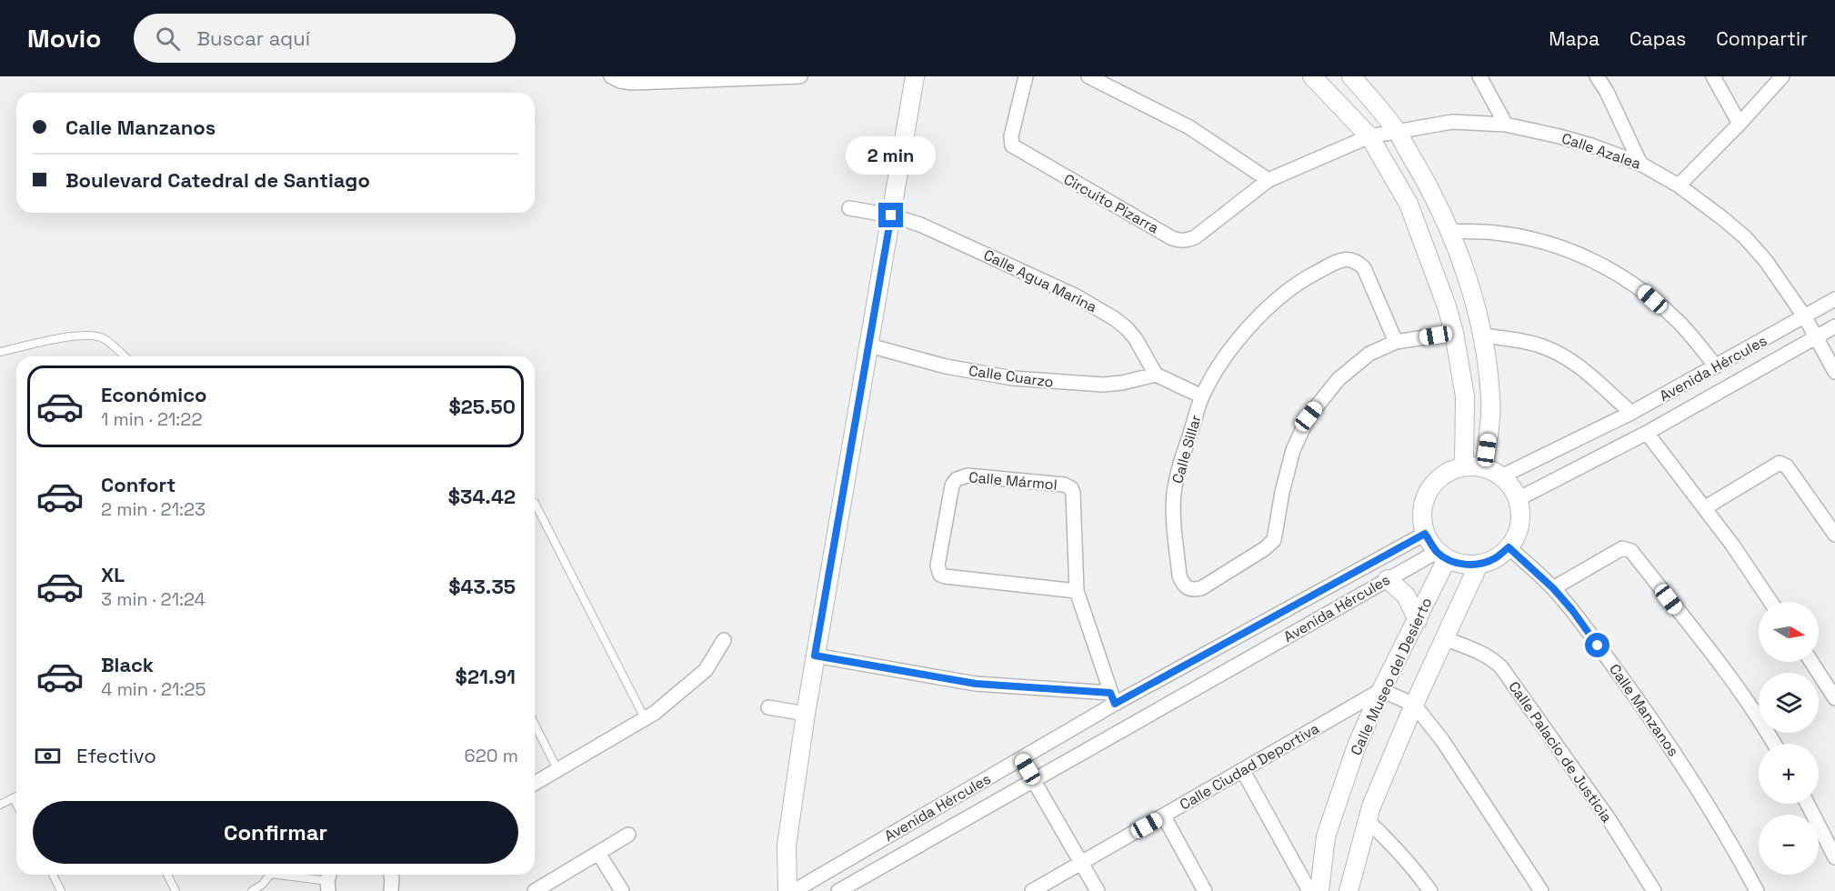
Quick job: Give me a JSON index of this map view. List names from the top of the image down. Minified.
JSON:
{"streets":{"street":["Calle Azalea","Circuito Pizarra","Calle Agua Marina","Avenida Hércules","Calle Cuarzo","Calle Sillar","Calle Mármol","Calle Museo del Desierto","Calle Manzanos","Calle Palacio de Justicia","Calle Ciudad Deportiva"]},"crossings":[["Calle Azalea","Circuito Pizarra"],["Calle Azalea","Avenida Hércules"],["Calle Agua Marina","Calle Cuarzo"],["Avenida Hércules","Calle Mármol"],["Avenida Hércules","Calle Museo del Desierto"],["Avenida Hércules","Calle Manzanos"],["Calle Museo del Desierto","Calle Manzanos"],["Calle Museo del Desierto","Calle Ciudad Deportiva"]],"north":"right","page":{"header":"Movio","search":"Buscar aquí","nav":["Mapa","Capas","Compartir"],"banner":["Calle Manzanos","Boulevard Catedral de Santiago"],"bubble":"2 min","list":[{"name":"Económico","note":"1 min · 21:22","value":"$25.50"},{"name":"Confort","note":"2 min · 21:23","value":"$34.42"},{"name":"XL","note":"3 min · 21:24","value":"$43.35"},{"name":"Black","note":"4 min · 21:25","value":"$21.91"}],"map_buttons":["+","−"],"pay":["Efectivo","620 m"],"buttons":"Confirmar"}}
